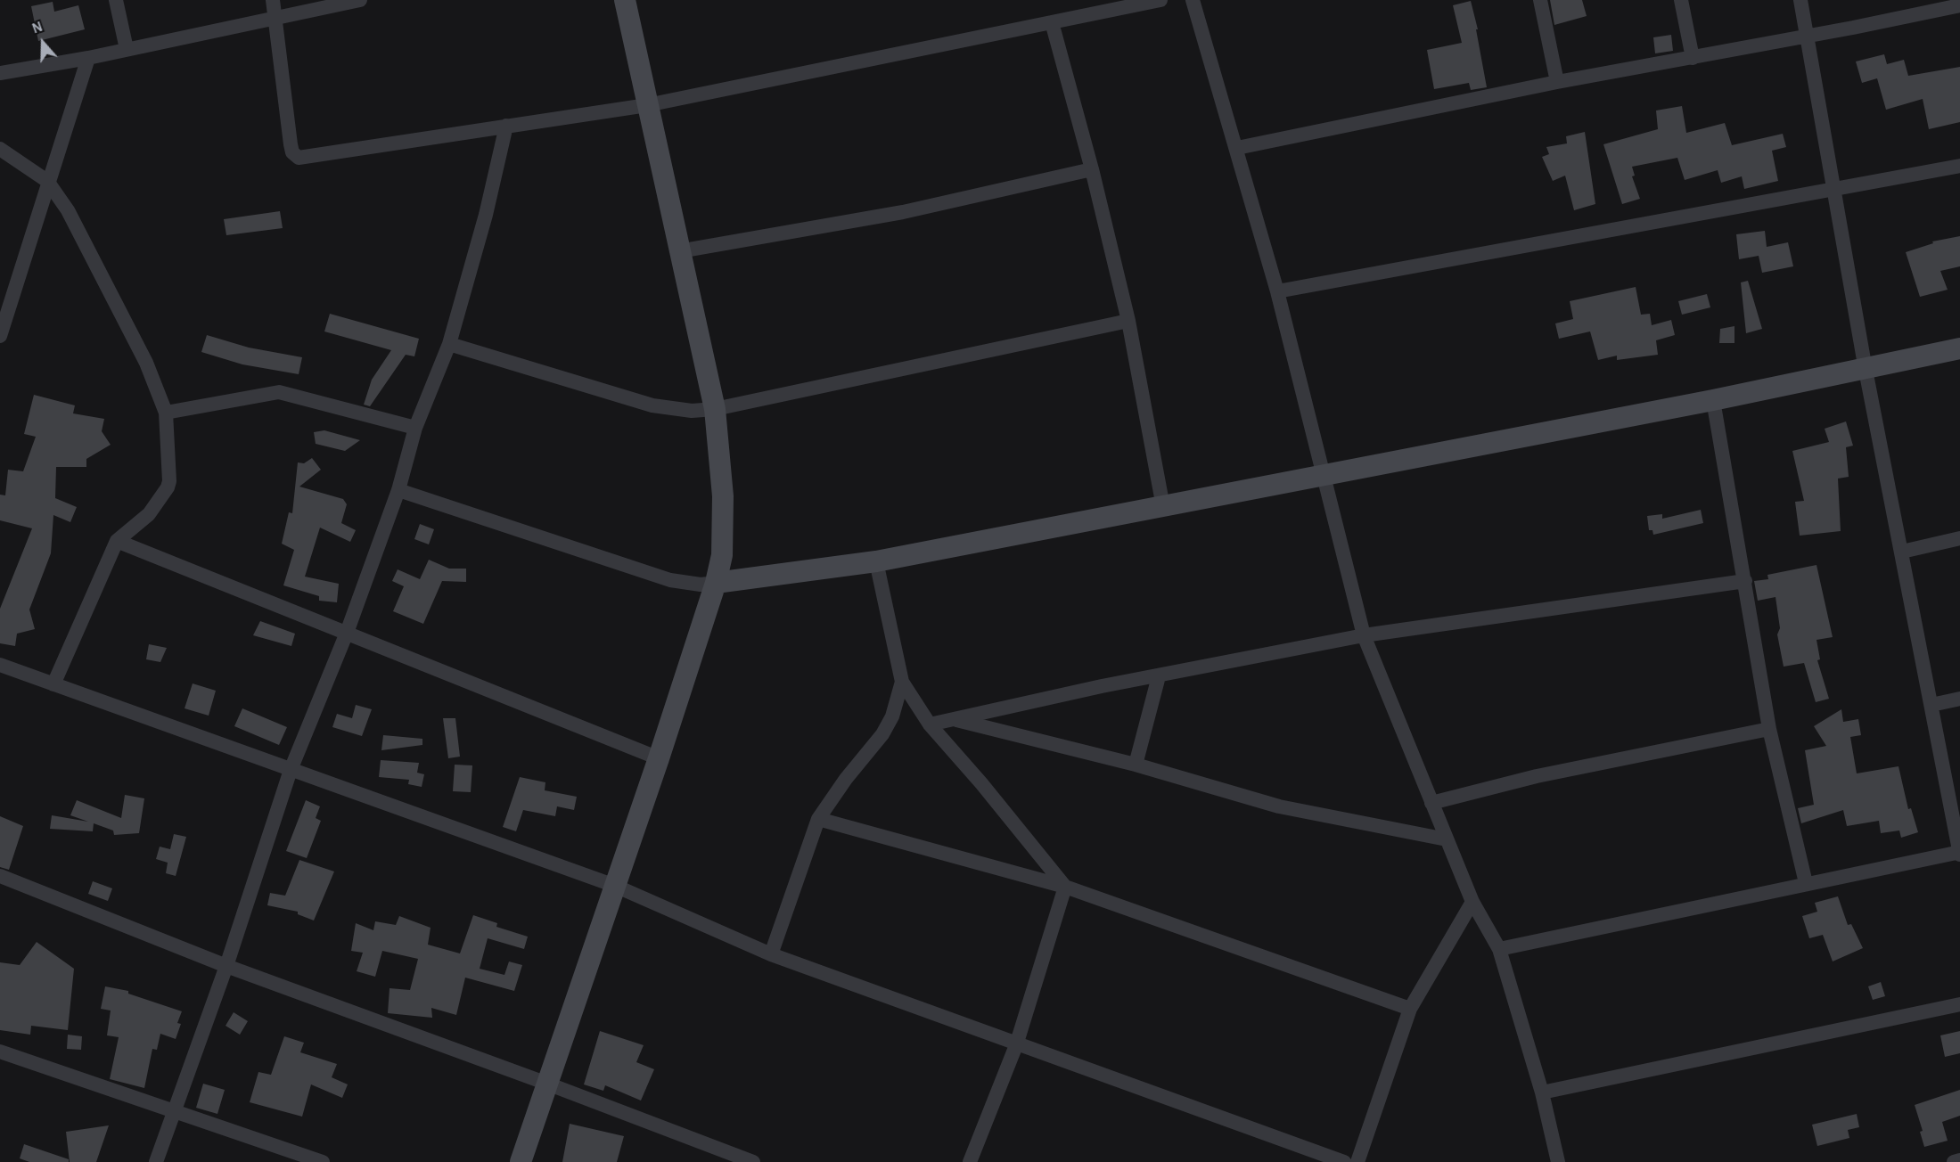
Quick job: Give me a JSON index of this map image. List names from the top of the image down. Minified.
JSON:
{"north":"top"}
